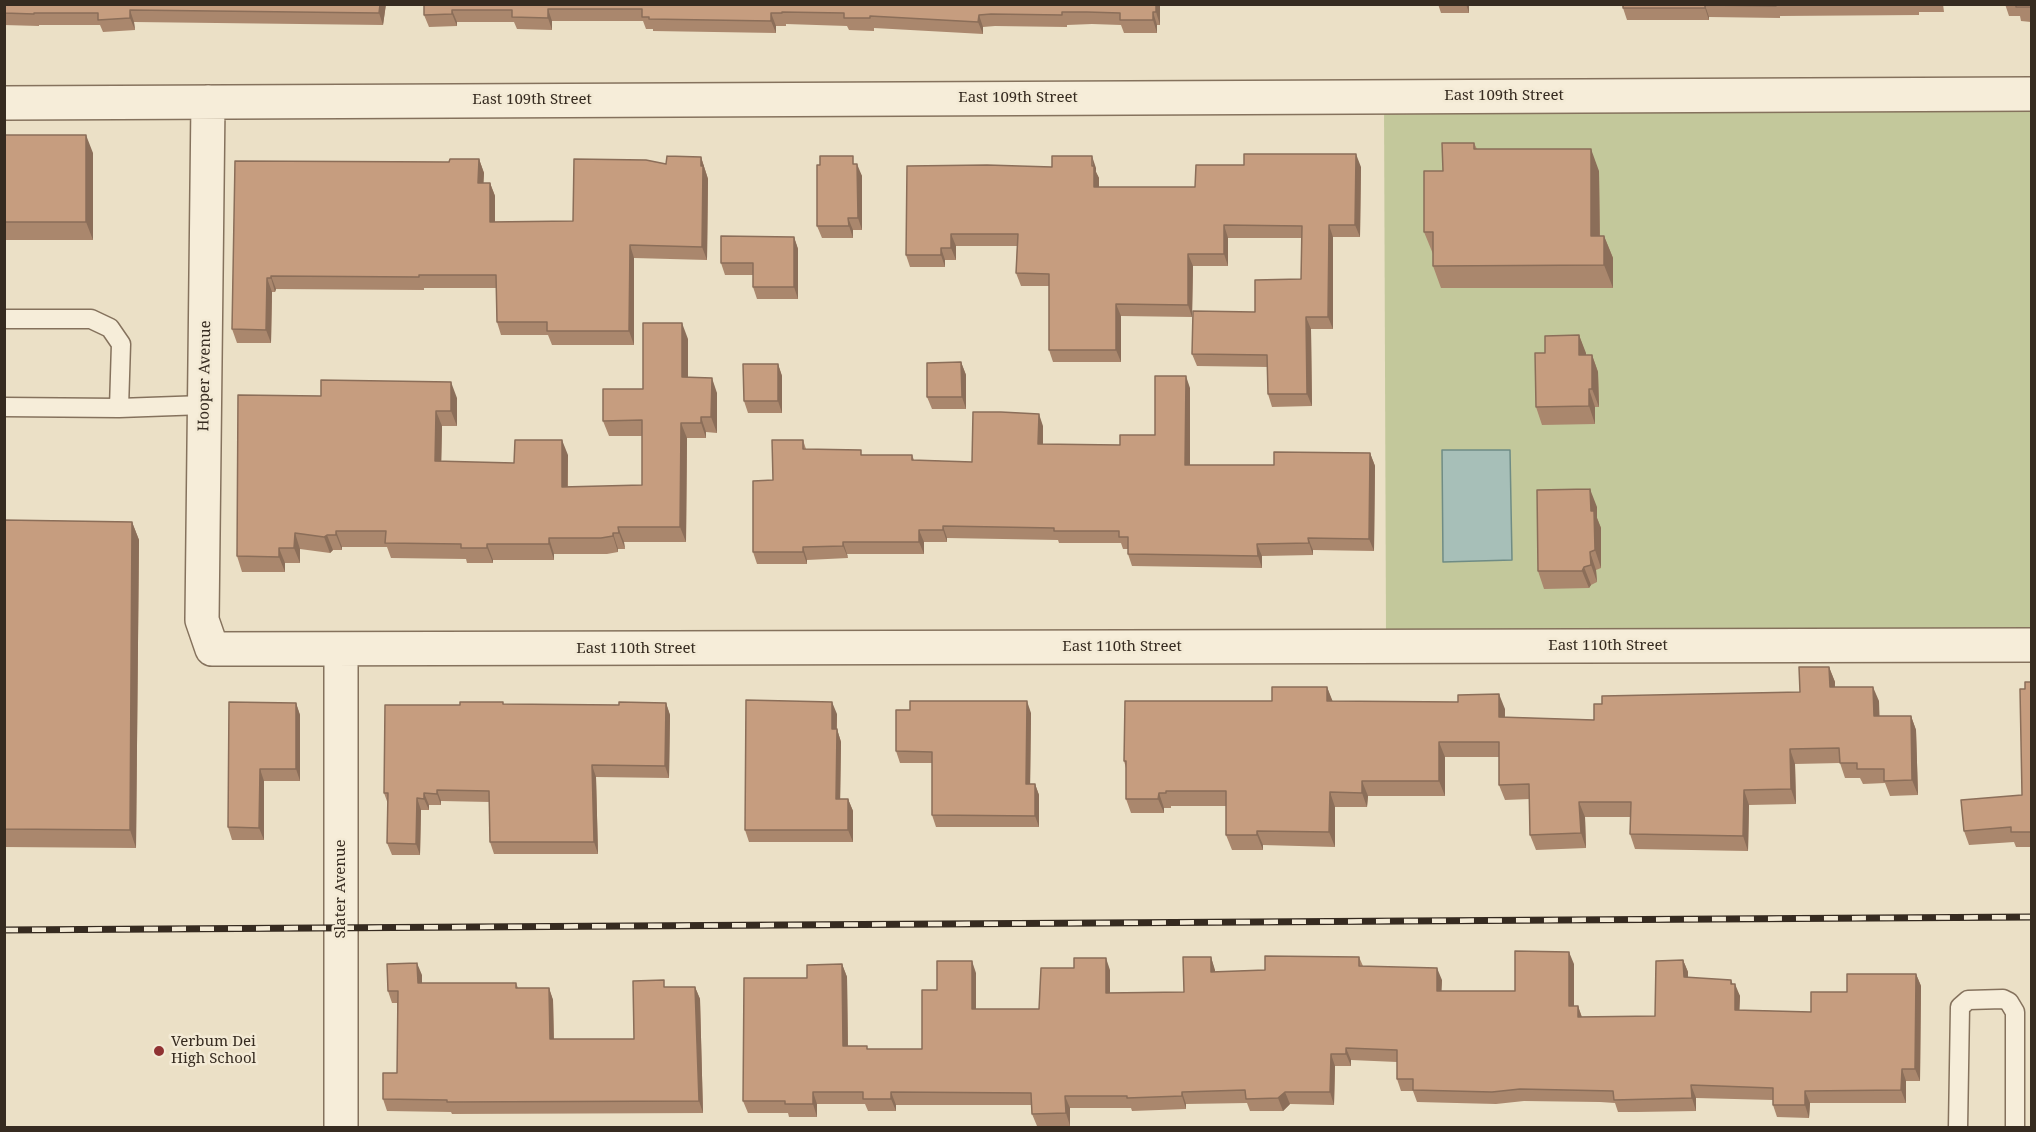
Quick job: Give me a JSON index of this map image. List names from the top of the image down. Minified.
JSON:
{"streets":{"street":["East 109th Street","Hooper Avenue","East 110th Street","Slater Avenue"]},"crossings":[["East 109th Street","Hooper Avenue"],["Hooper Avenue","East 110th Street"],["East 110th Street","Slater Avenue"]],"places":["Verbum Dei High School"]}
